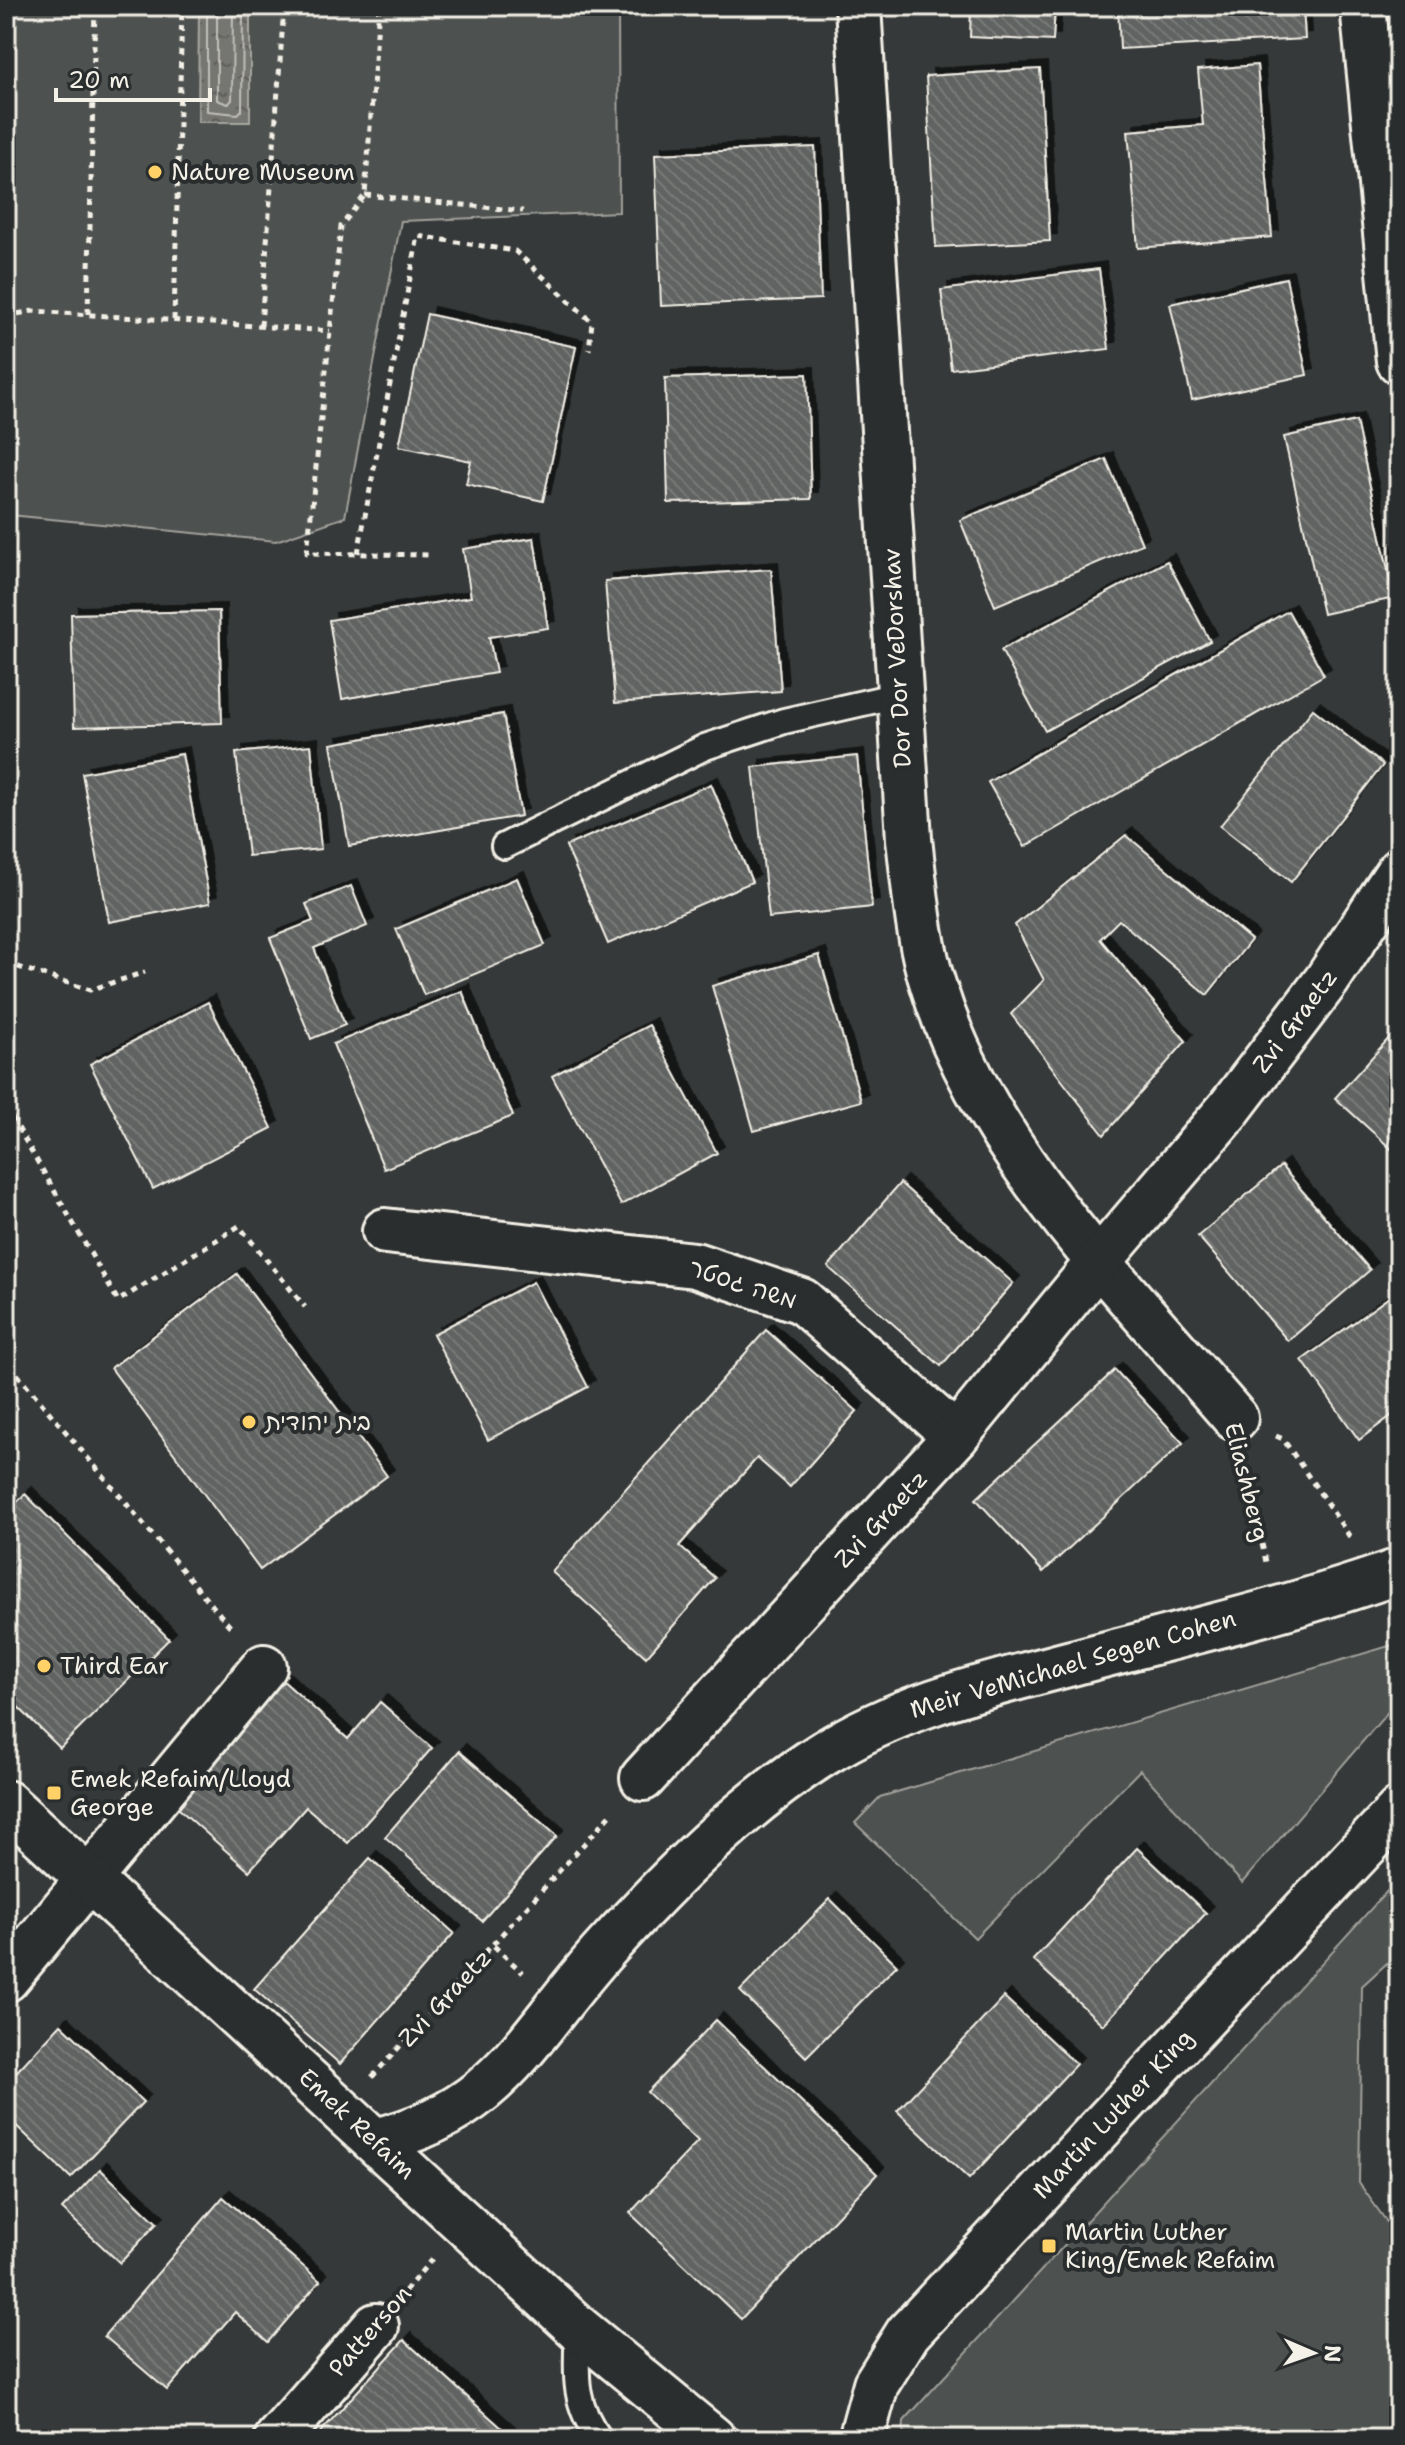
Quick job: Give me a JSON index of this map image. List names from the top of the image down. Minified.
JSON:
{"streets":{"street":["Dor Dor VeDorshav","Zvi Graetz","משה גסטר","Eliashberg","Meir VeMichael Segen Cohen","Martin Luther King","Emek Refaim","Patterson"]},"crossings":[["Dor Dor VeDorshav","Zvi Graetz"],["Dor Dor VeDorshav","Eliashberg"],["Zvi Graetz","משה גסטר"],["Zvi Graetz","Eliashberg"],["Zvi Graetz","Meir VeMichael Segen Cohen"],["Zvi Graetz","Emek Refaim"],["Eliashberg","Meir VeMichael Segen Cohen"],["Meir VeMichael Segen Cohen","Emek Refaim"],["Emek Refaim","Patterson"]],"places":{"other":["Nature Museum","בית יהודית","Third Ear"],"transit":["Emek Refaim/Lloyd George","Martin Luther King/Emek Refaim"]},"scale_bar":"20 m","north":"right"}
